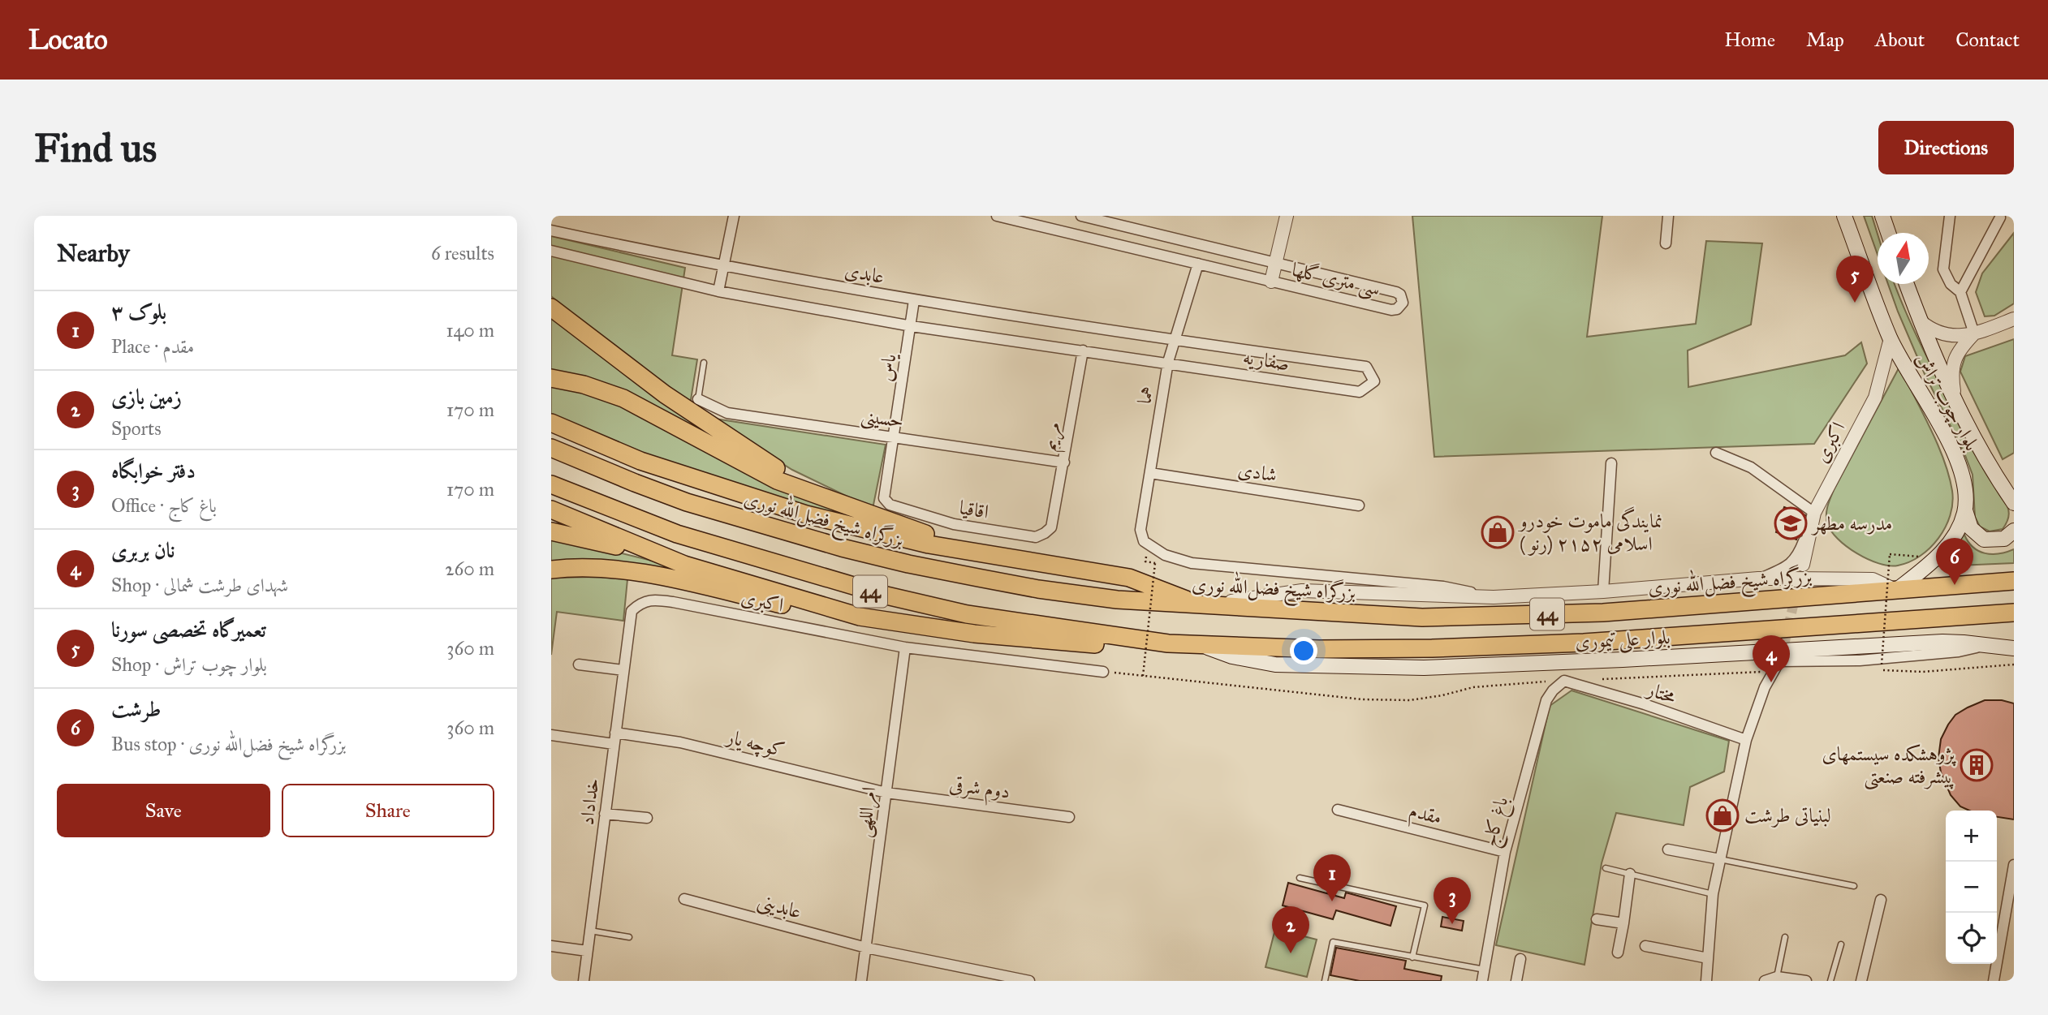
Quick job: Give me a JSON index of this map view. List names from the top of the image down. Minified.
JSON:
{"streets":{"highway":["بزرگراه شیخ فضل‌الله نوری","44"],"main road":["بلوار چوب‌ تراش","بلوار علی تیموری"],"street":["عابدی","سی متری گلها","صفاریه","یاس","هما","حسینی","مریم","اکبری","شادی","اقاقیا","مختار","کوچه یار","دوم شرقی","خداداد","امراللهی","مقدم","باغ کاج","عابدینی"]},"crossings":[["عابدی","صفاریه"],["عابدی","یاس"],["عابدی","هما"],["سی متری گلها","هما"],["صفاریه","هما"],["یاس","حسینی"],["یاس","اقاقیا"],["هما","شادی"],["بلوار چوب‌ تراش","اکبری"],["بلوار چوب‌ تراش","بزرگراه شیخ فضل‌الله نوری"],["حسینی","مریم"],["مریم","اقاقیا"],["اکبری","خداداد"],["اکبری","امراللهی"],["44","بلوار علی تیموری"],["مختار","باغ کاج"],["کوچه یار","دوم شرقی"],["کوچه یار","خداداد"],["کوچه یار","امراللهی"],["دوم شرقی","امراللهی"],["امراللهی","عابدینی"],["مقدم","باغ کاج"]],"places":{"school or university":["مدرسه مطهر"],"shop":["نمایندگی ماموت خودرو ( رنو) اسلامی ۲۱۵۲","لبنیاتی طرشت"],"building":["پژوهشکده سیستمهای پیشرفته صنعتی"]},"north":"top","page":{"header":"Locato","nav":["Home","Map","About","Contact"],"buttons":["Directions",["Save","Share"]],"title":"Find us","heading":["Nearby","6 results"],"pins":["5","6","4","1","3","2"],"list":[{"mark":"1","name":"بلوک ۳","note":"Place · مقدم","value":"140 m"},{"mark":"2","name":"زمین بازی","note":"Sports","value":"170 m"},{"mark":"3","name":"دفتر خوابگاه","note":"Office · باغ کاج","value":"170 m"},{"mark":"4","name":"نان بربری","note":"Shop · شهدای طرشت شمالی","value":"260 m"},{"mark":"5","name":"تعمیرگاه تخصصی سورنا","note":"Shop · بلوار چوب‌ تراش","value":"360 m"},{"mark":"6","name":"طرشت","note":"Bus stop · بزرگراه شیخ فضل‌الله نوری","value":"360 m"}],"map_buttons":["+","−"]}}
